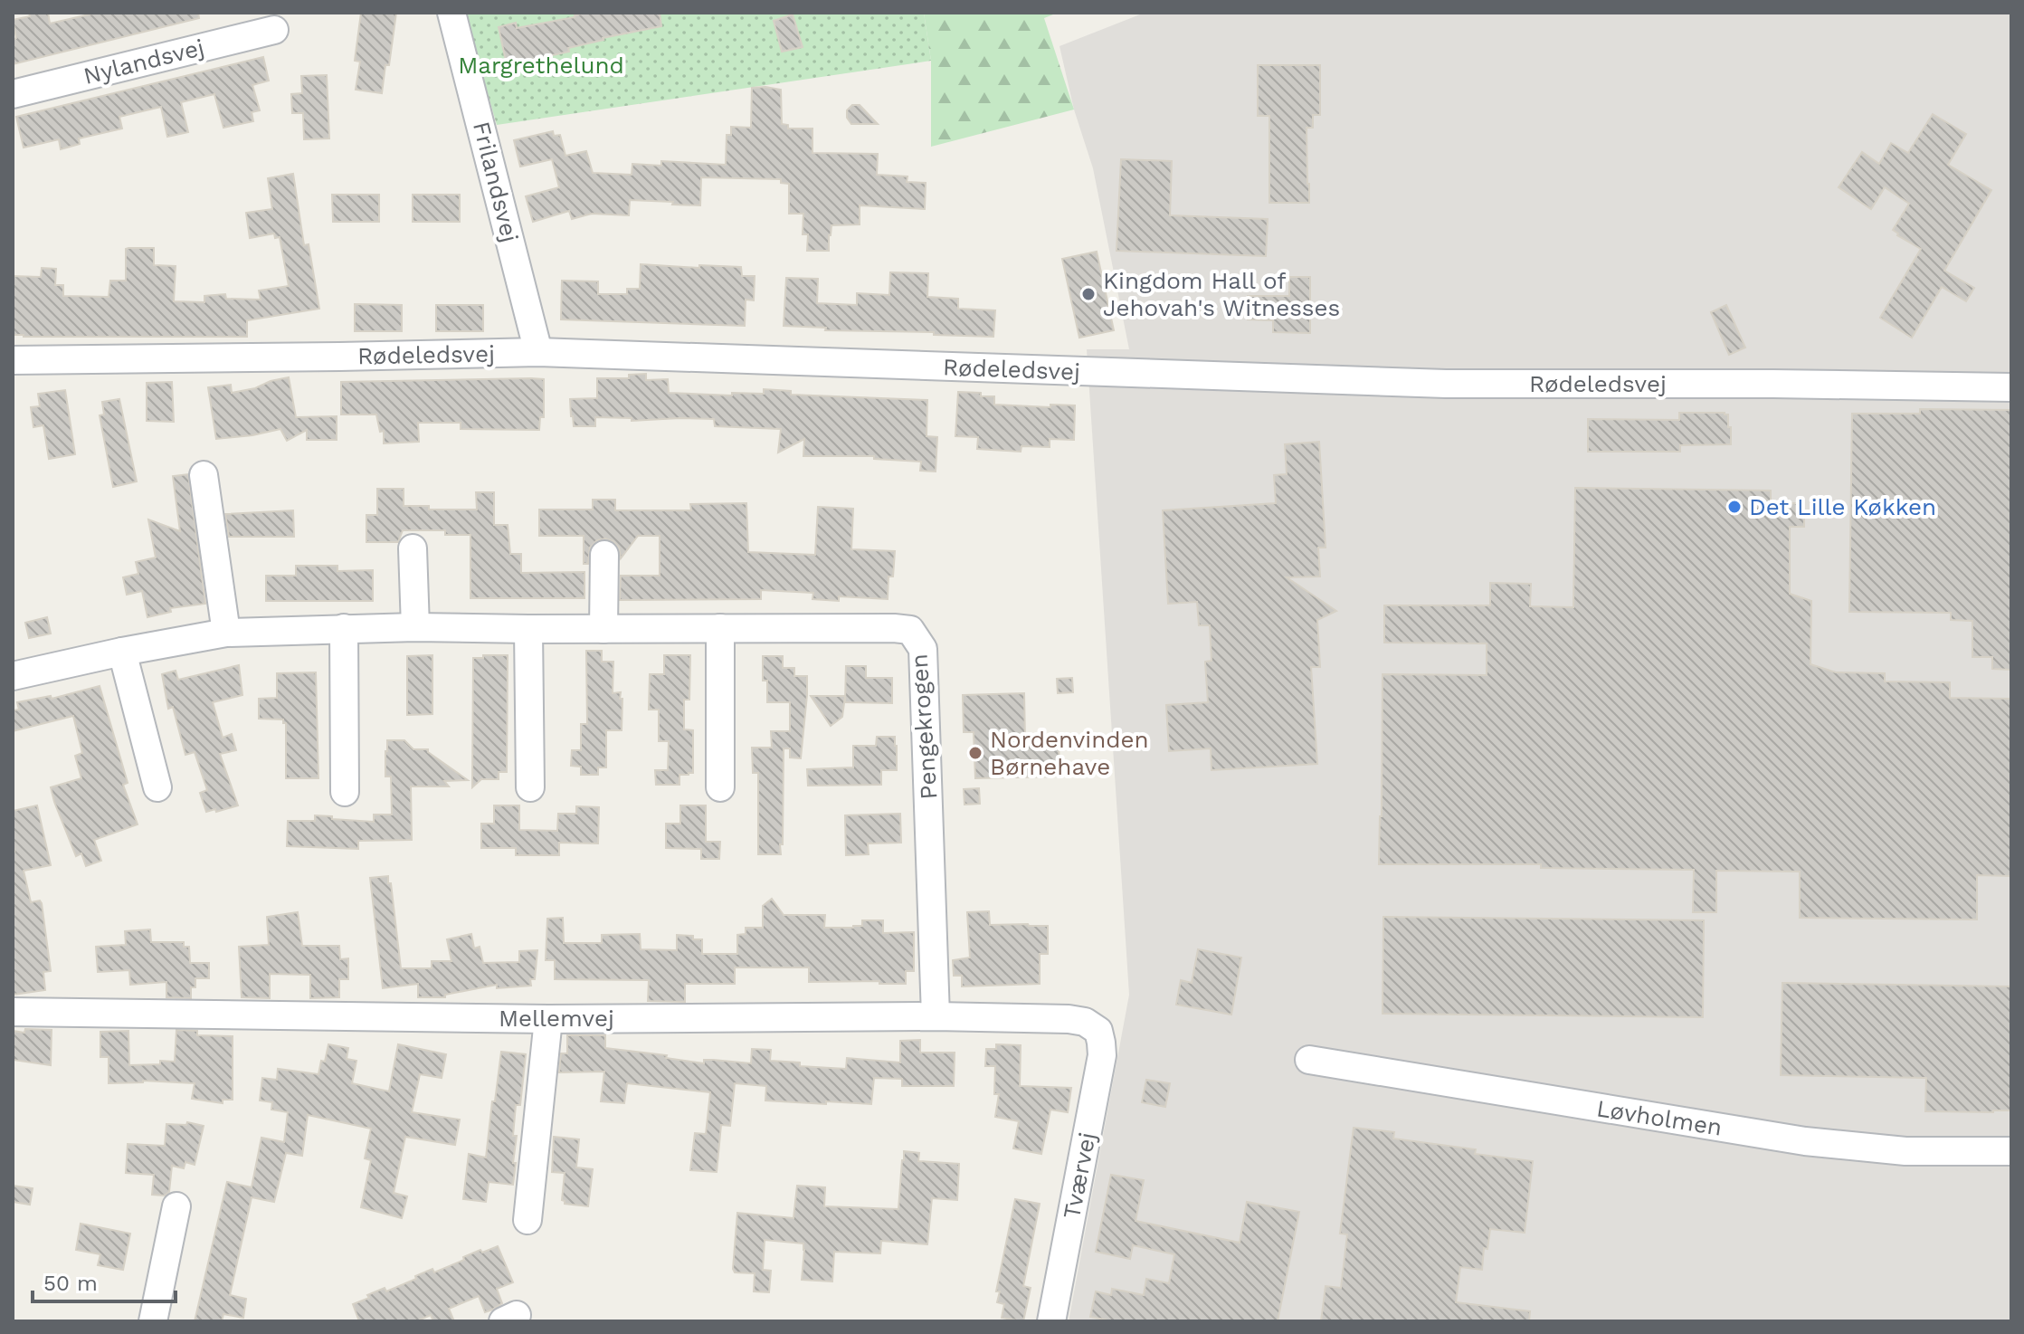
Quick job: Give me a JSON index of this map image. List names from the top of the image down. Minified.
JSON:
{"streets":{"street":["Nylandsvej","Frilandsvej","Rødeledsvej","Pengekrogen","Mellemvej","Løvholmen","Tværvej"]},"crossings":[["Frilandsvej","Rødeledsvej"],["Pengekrogen","Mellemvej"],["Mellemvej","Tværvej"]],"parks":["Margrethelund"],"places":["Kingdom Hall of Jehovah's Witnesses","Det Lille Køkken","Nordenvinden Børnehave"],"scale_bar":"50 m"}
